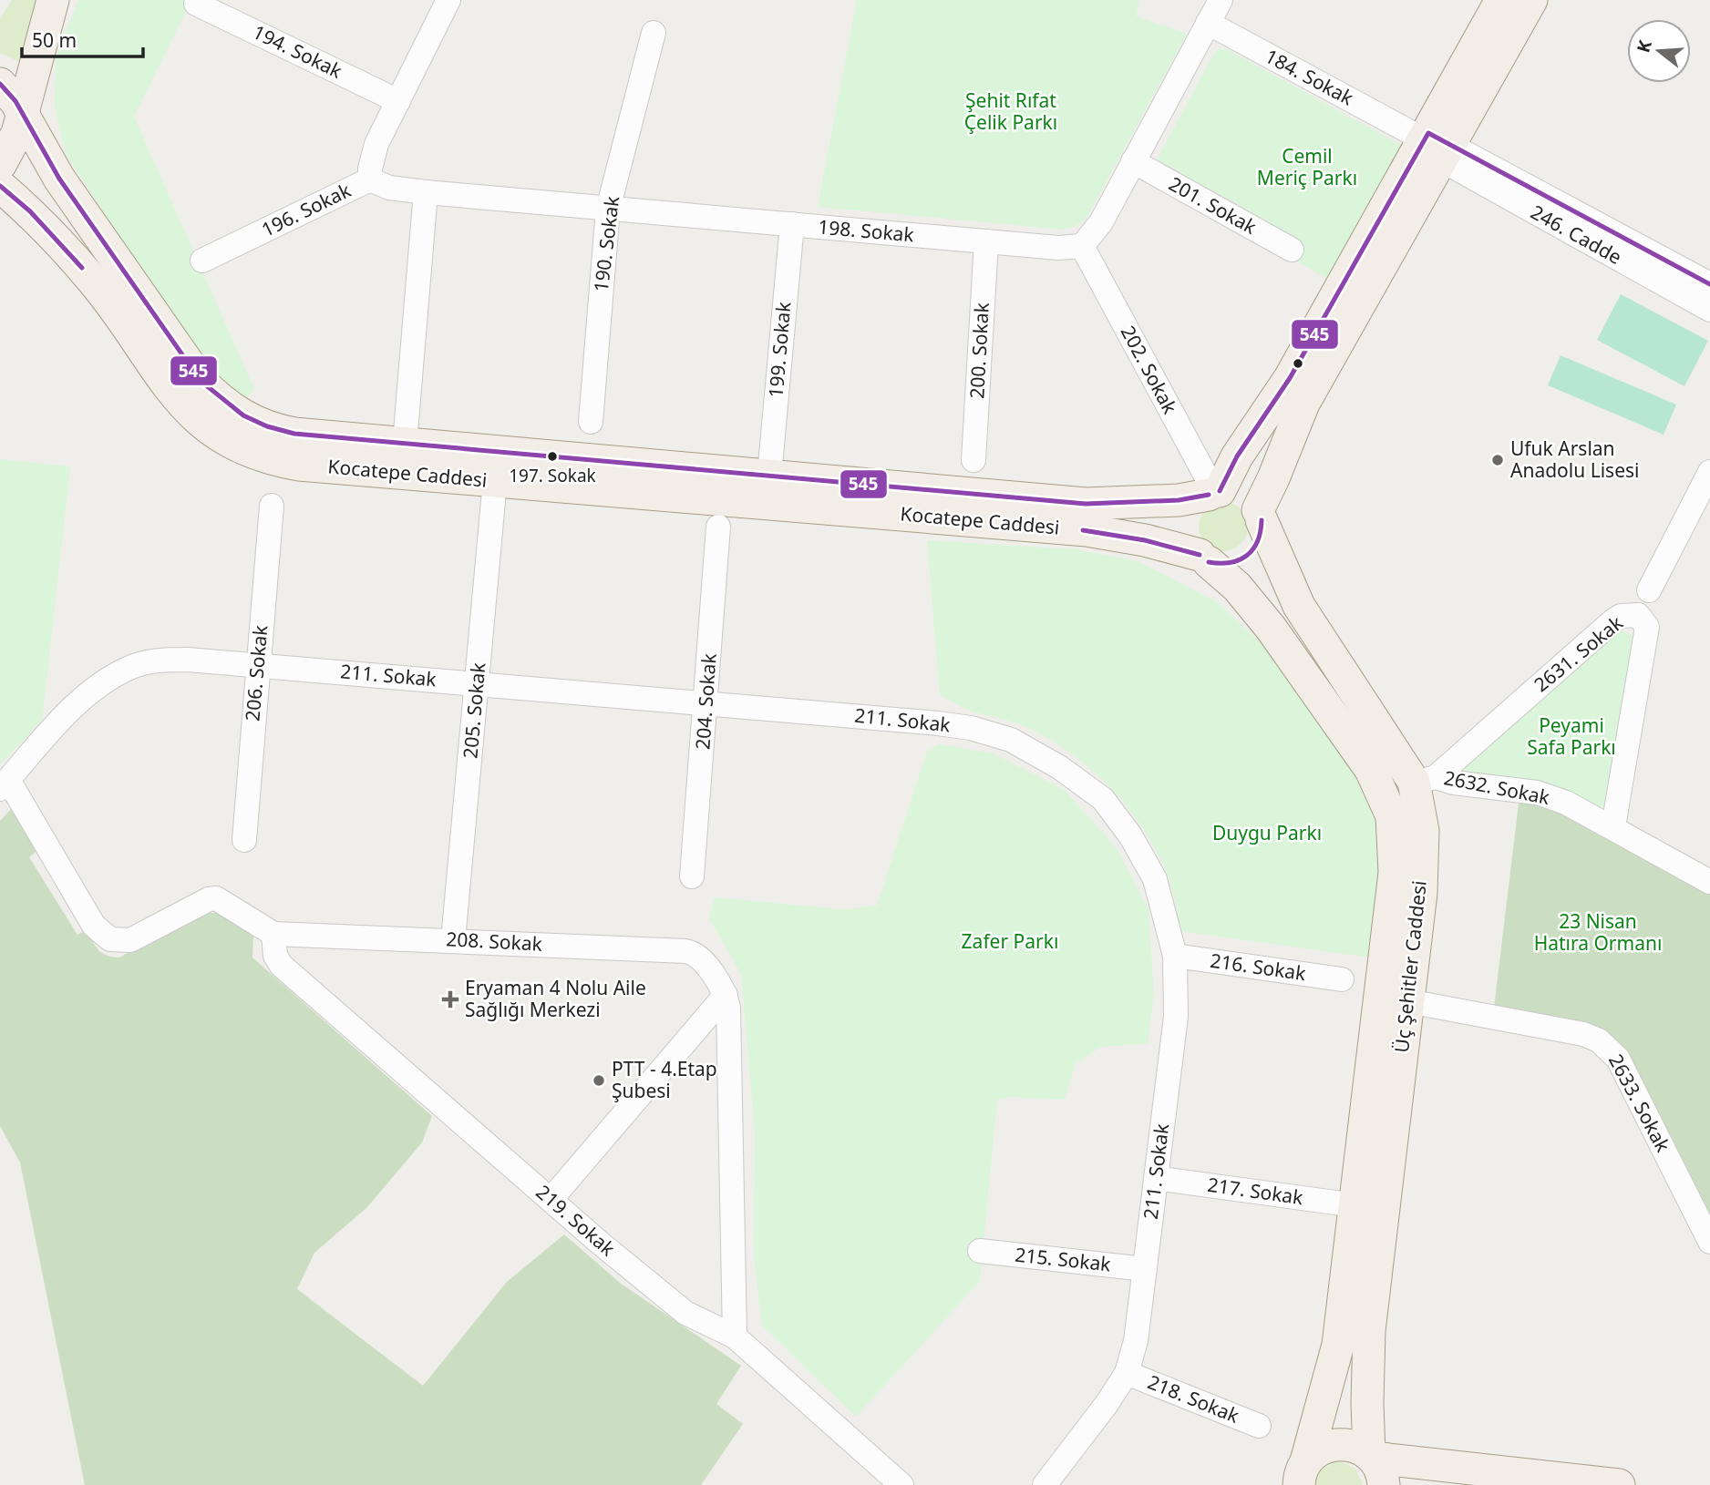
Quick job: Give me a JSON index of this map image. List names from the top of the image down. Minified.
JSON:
{"streets":{"main road":["Kocatepe Caddesi","Üç Şehitler Caddesi"],"street":["194. Sokak","184. Sokak","201. Sokak","196. Sokak","198. Sokak","246. Cadde","190. Sokak","199. Sokak","200. Sokak","202. Sokak","2631. Sokak","206. Sokak","211. Sokak","204. Sokak","205. Sokak","2632. Sokak","208. Sokak","216. Sokak","2633. Sokak","217. Sokak","219. Sokak","215. Sokak","218. Sokak"]},"crossings":[["194. Sokak","196. Sokak"],["184. Sokak","246. Cadde"],["196. Sokak","198. Sokak"],["198. Sokak","190. Sokak"],["198. Sokak","199. Sokak"],["198. Sokak","200. Sokak"],["198. Sokak","202. Sokak"],["199. Sokak","Kocatepe Caddesi"],["202. Sokak","Kocatepe Caddesi"],["202. Sokak","Üç Şehitler Caddesi"],["Kocatepe Caddesi","205. Sokak"],["Kocatepe Caddesi","Üç Şehitler Caddesi"],["2631. Sokak","2632. Sokak"],["2631. Sokak","Üç Şehitler Caddesi"],["206. Sokak","211. Sokak"],["211. Sokak","204. Sokak"],["211. Sokak","205. Sokak"],["211. Sokak","208. Sokak"],["211. Sokak","216. Sokak"],["211. Sokak","217. Sokak"],["211. Sokak","215. Sokak"],["211. Sokak","218. Sokak"],["205. Sokak","208. Sokak"],["2632. Sokak","Üç Şehitler Caddesi"],["208. Sokak","219. Sokak"],["Üç Şehitler Caddesi","2633. Sokak"],["Üç Şehitler Caddesi","217. Sokak"]],"parks":["Şehit Rıfat Çelik Parkı","Cemil Meriç Parkı","Peyami Safa Parkı","Duygu Parkı","23 Nisan Hatıra Ormanı","Zafer Parkı"],"places":{"other":["197. Sokak","Ufuk Arslan Anadolu Lisesi","PTT - 4.Etap Şubesi"],"health":["Eryaman 4 Nolu Aile Sağlığı Merkezi"]},"lines":["transit line 545"],"scale_bar":"50 m","north":"left"}
